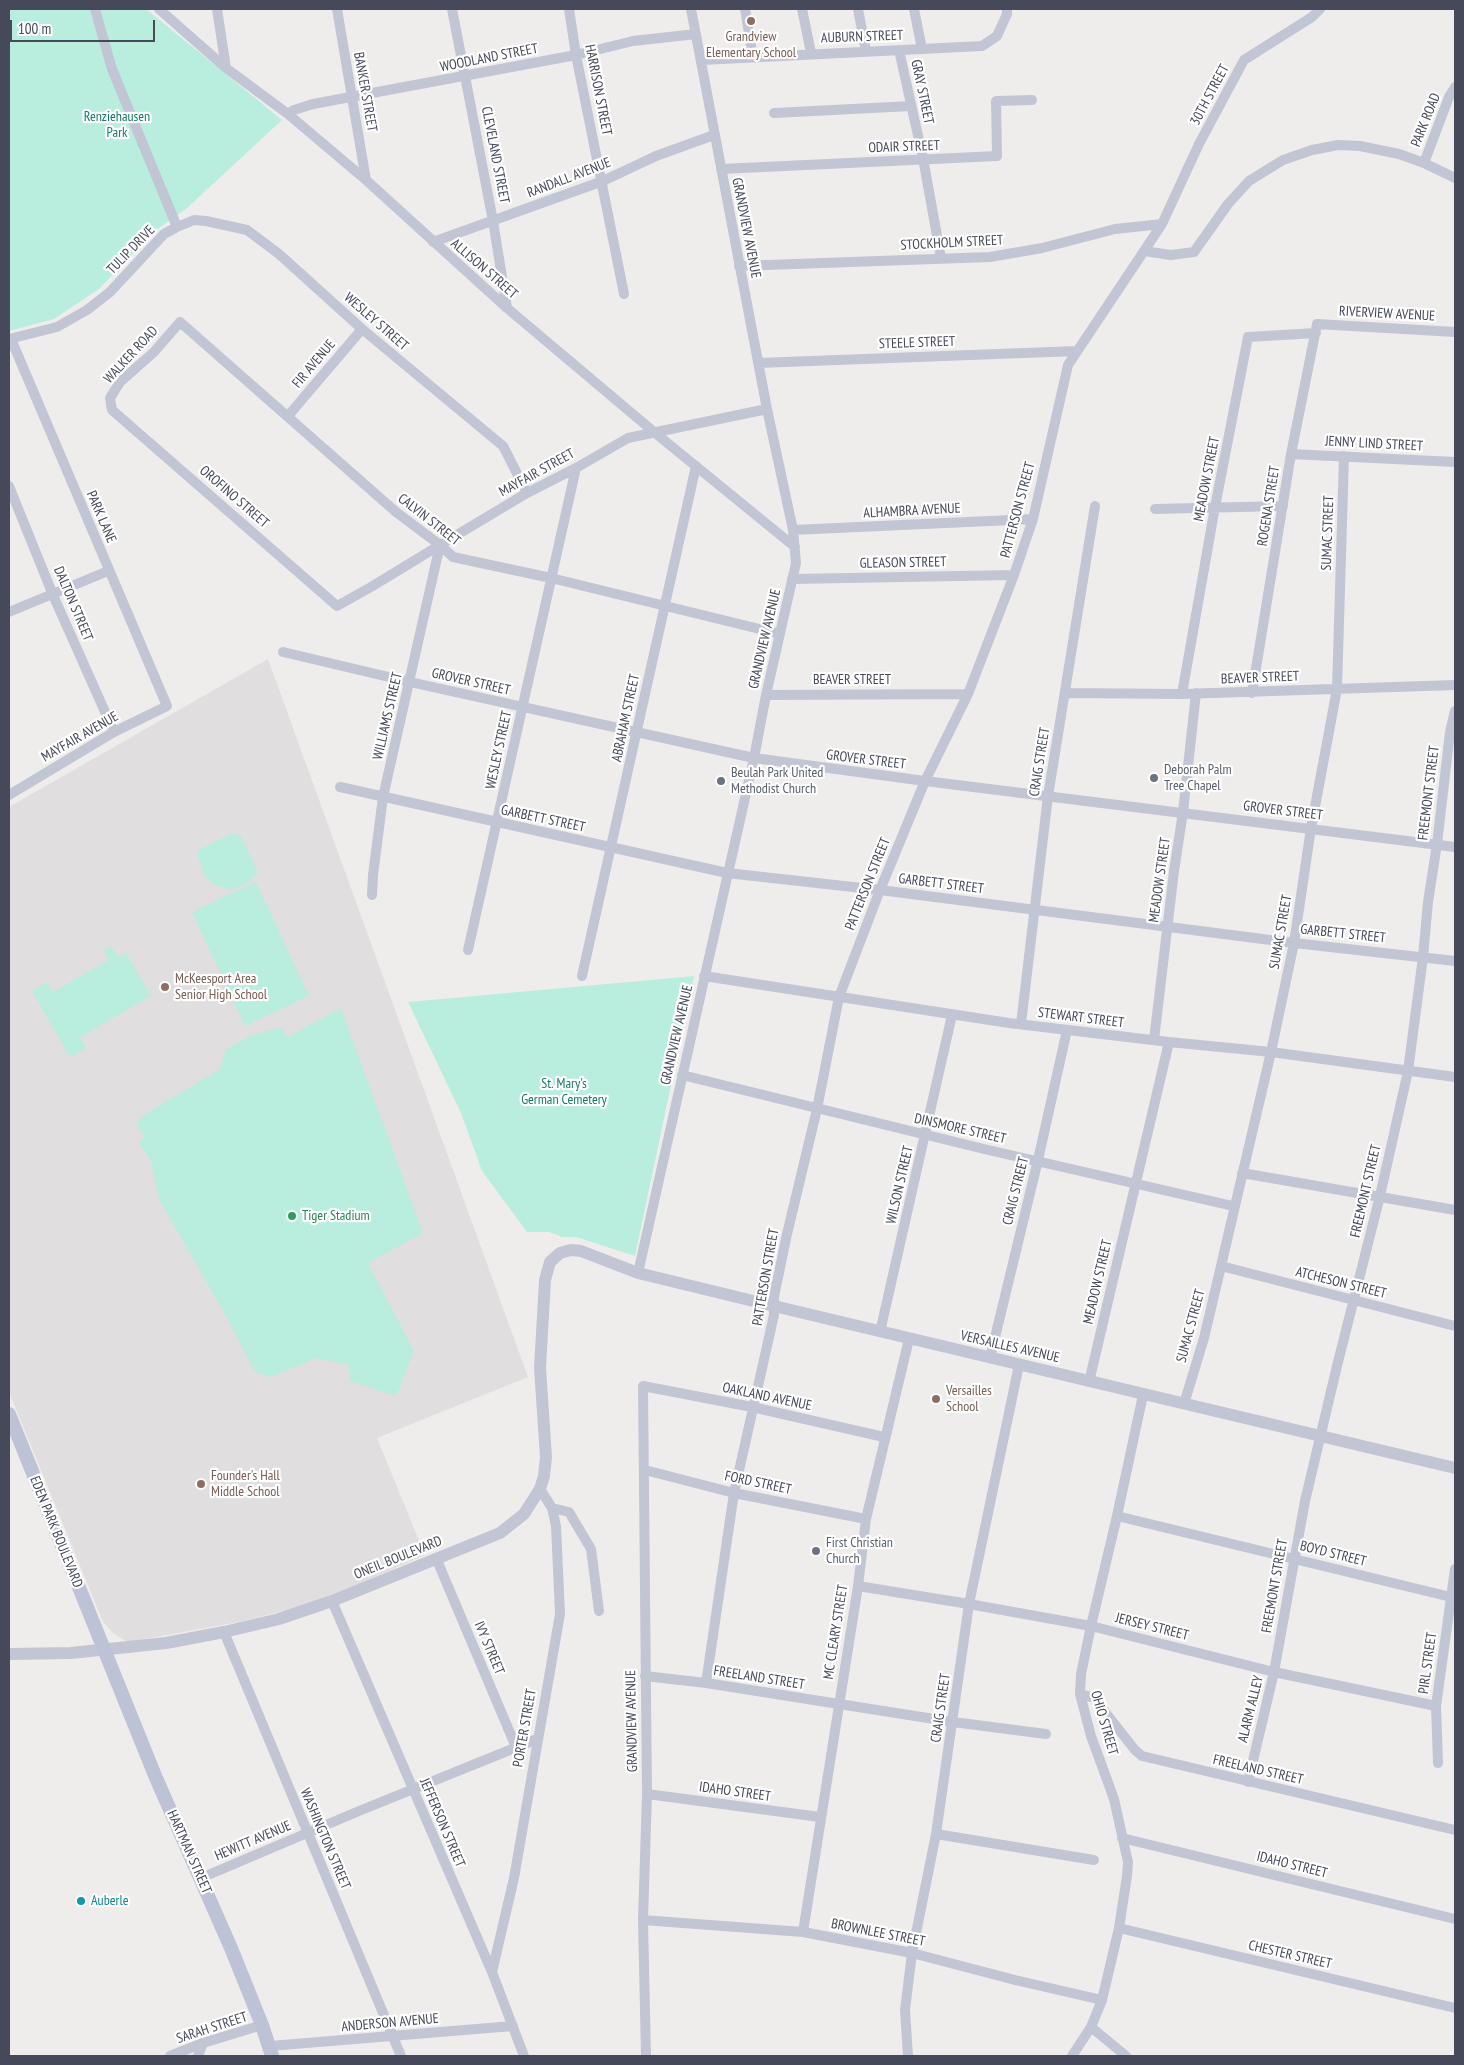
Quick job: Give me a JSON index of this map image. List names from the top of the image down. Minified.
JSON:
{"streets":{"main road":["EDEN PARK BOULEVARD","HARTMAN STREET"],"street":["AUBURN STREET","WOODLAND STREET","HARRISON STREET","BANKER STREET","GRAY STREET","30TH STREET","PARK ROAD","ODAIR STREET","CLEVELAND STREET","RANDALL AVENUE","GRANDVIEW AVENUE","STOCKHOLM STREET","TULIP DRIVE","ALLISON STREET","RIVERVIEW AVENUE","WESLEY STREET","STEELE STREET","WALKER ROAD","FIR AVENUE","JENNY LIND STREET","MAYFAIR STREET","MEADOW STREET","OROFINO STREET","ROGENA STREET","PATTERSON STREET","ALHAMBRA AVENUE","PARK LANE","CALVIN STREET","SUMAC STREET","GLEASON STREET","DALTON STREET","BEAVER STREET","GROVER STREET","WILLIAMS STREET","ABRAHAM STREET","MAYFAIR AVENUE","CRAIG STREET","FREEMONT STREET","GARBETT STREET","STEWART STREET","DINSMORE STREET","WILSON STREET","ATCHESON STREET","VERSAILLES AVENUE","OAKLAND AVENUE","FORD STREET","BOYD STREET","ONEIL BOULEVARD","JERSEY STREET","MC CLEARY STREET","IVY STREET","PIRL STREET","FREELAND STREET","ALARM ALLEY","OHIO STREET","PORTER STREET","IDAHO STREET","JEFFERSON STREET","WASHINGTON STREET","HEWITT AVENUE","BROWNLEE STREET","CHESTER STREET","ANDERSON AVENUE","SARAH STREET"]},"crossings":[["AUBURN STREET","GRAY STREET"],["AUBURN STREET","GRANDVIEW AVENUE"],["WOODLAND STREET","HARRISON STREET"],["WOODLAND STREET","BANKER STREET"],["WOODLAND STREET","CLEVELAND STREET"],["WOODLAND STREET","GRANDVIEW AVENUE"],["WOODLAND STREET","ALLISON STREET"],["HARRISON STREET","RANDALL AVENUE"],["BANKER STREET","ALLISON STREET"],["GRAY STREET","ODAIR STREET"],["GRAY STREET","STOCKHOLM STREET"],["30TH STREET","PATTERSON STREET"],["ODAIR STREET","GRANDVIEW AVENUE"],["CLEVELAND STREET","RANDALL AVENUE"],["CLEVELAND STREET","ALLISON STREET"],["RANDALL AVENUE","GRANDVIEW AVENUE"],["RANDALL AVENUE","ALLISON STREET"],["GRANDVIEW AVENUE","STOCKHOLM STREET"],["GRANDVIEW AVENUE","ALLISON STREET"],["GRANDVIEW AVENUE","STEELE STREET"],["GRANDVIEW AVENUE","MAYFAIR STREET"],["GRANDVIEW AVENUE","ALHAMBRA AVENUE"],["GRANDVIEW AVENUE","CALVIN STREET"],["GRANDVIEW AVENUE","GLEASON STREET"],["GRANDVIEW AVENUE","BEAVER STREET"],["GRANDVIEW AVENUE","GROVER STREET"],["GRANDVIEW AVENUE","GARBETT STREET"],["GRANDVIEW AVENUE","STEWART STREET"],["GRANDVIEW AVENUE","DINSMORE STREET"],["GRANDVIEW AVENUE","VERSAILLES AVENUE"],["GRANDVIEW AVENUE","OAKLAND AVENUE"],["GRANDVIEW AVENUE","FORD STREET"],["GRANDVIEW AVENUE","FREELAND STREET"],["GRANDVIEW AVENUE","IDAHO STREET"],["GRANDVIEW AVENUE","BROWNLEE STREET"],["STOCKHOLM STREET","PATTERSON STREET"],["TULIP DRIVE","WESLEY STREET"],["TULIP DRIVE","PARK LANE"],["ALLISON STREET","MAYFAIR STREET"],["ALLISON STREET","ABRAHAM STREET"],["RIVERVIEW AVENUE","MEADOW STREET"],["RIVERVIEW AVENUE","ROGENA STREET"],["WESLEY STREET","FIR AVENUE"],["WESLEY STREET","MAYFAIR STREET"],["WESLEY STREET","CALVIN STREET"],["WESLEY STREET","GROVER STREET"],["WESLEY STREET","GARBETT STREET"],["STEELE STREET","PATTERSON STREET"],["WALKER ROAD","OROFINO STREET"],["WALKER ROAD","CALVIN STREET"],["FIR AVENUE","CALVIN STREET"],["JENNY LIND STREET","ROGENA STREET"],["JENNY LIND STREET","SUMAC STREET"],["MAYFAIR STREET","OROFINO STREET"],["MAYFAIR STREET","CALVIN STREET"],["MAYFAIR STREET","WILLIAMS STREET"],["MEADOW STREET","ROGENA STREET"],["MEADOW STREET","BEAVER STREET"],["MEADOW STREET","GROVER STREET"],["MEADOW STREET","GARBETT STREET"],["MEADOW STREET","STEWART STREET"],["MEADOW STREET","DINSMORE STREET"],["MEADOW STREET","VERSAILLES AVENUE"],["ROGENA STREET","BEAVER STREET"],["PATTERSON STREET","ALHAMBRA AVENUE"],["PATTERSON STREET","GLEASON STREET"],["PATTERSON STREET","BEAVER STREET"],["PATTERSON STREET","GROVER STREET"],["PATTERSON STREET","GARBETT STREET"],["PATTERSON STREET","STEWART STREET"],["PATTERSON STREET","DINSMORE STREET"],["PATTERSON STREET","VERSAILLES AVENUE"],["PATTERSON STREET","OAKLAND AVENUE"],["PATTERSON STREET","FORD STREET"],["PATTERSON STREET","FREELAND STREET"],["PARK LANE","MAYFAIR AVENUE"],["CALVIN STREET","WILLIAMS STREET"],["CALVIN STREET","ABRAHAM STREET"],["SUMAC STREET","BEAVER STREET"],["SUMAC STREET","GROVER STREET"],["SUMAC STREET","GARBETT STREET"],["SUMAC STREET","STEWART STREET"],["SUMAC STREET","DINSMORE STREET"],["SUMAC STREET","ATCHESON STREET"],["SUMAC STREET","VERSAILLES AVENUE"],["DALTON STREET","MAYFAIR AVENUE"],["BEAVER STREET","CRAIG STREET"],["GROVER STREET","WILLIAMS STREET"],["GROVER STREET","ABRAHAM STREET"],["GROVER STREET","CRAIG STREET"],["GROVER STREET","FREEMONT STREET"],["WILLIAMS STREET","GARBETT STREET"],["ABRAHAM STREET","GARBETT STREET"],["CRAIG STREET","GARBETT STREET"],["CRAIG STREET","STEWART STREET"],["CRAIG STREET","DINSMORE STREET"],["CRAIG STREET","VERSAILLES AVENUE"],["CRAIG STREET","JERSEY STREET"],["CRAIG STREET","FREELAND STREET"],["CRAIG STREET","BROWNLEE STREET"],["FREEMONT STREET","GARBETT STREET"],["FREEMONT STREET","STEWART STREET"],["FREEMONT STREET","ATCHESON STREET"],["FREEMONT STREET","VERSAILLES AVENUE"],["FREEMONT STREET","BOYD STREET"],["FREEMONT STREET","JERSEY STREET"],["FREEMONT STREET","ALARM ALLEY"],["STEWART STREET","WILSON STREET"],["DINSMORE STREET","WILSON STREET"],["WILSON STREET","VERSAILLES AVENUE"],["VERSAILLES AVENUE","ONEIL BOULEVARD"],["VERSAILLES AVENUE","MC CLEARY STREET"],["VERSAILLES AVENUE","OHIO STREET"],["OAKLAND AVENUE","MC CLEARY STREET"],["FORD STREET","MC CLEARY STREET"],["EDEN PARK BOULEVARD","ONEIL BOULEVARD"],["EDEN PARK BOULEVARD","HARTMAN STREET"],["BOYD STREET","PIRL STREET"],["BOYD STREET","OHIO STREET"],["ONEIL BOULEVARD","IVY STREET"],["ONEIL BOULEVARD","PORTER STREET"],["ONEIL BOULEVARD","JEFFERSON STREET"],["ONEIL BOULEVARD","WASHINGTON STREET"],["ONEIL BOULEVARD","HARTMAN STREET"],["JERSEY STREET","MC CLEARY STREET"],["JERSEY STREET","PIRL STREET"],["JERSEY STREET","ALARM ALLEY"],["JERSEY STREET","OHIO STREET"],["MC CLEARY STREET","FREELAND STREET"],["MC CLEARY STREET","IDAHO STREET"],["MC CLEARY STREET","BROWNLEE STREET"],["IVY STREET","HEWITT AVENUE"],["FREELAND STREET","ALARM ALLEY"],["FREELAND STREET","OHIO STREET"],["OHIO STREET","IDAHO STREET"],["OHIO STREET","BROWNLEE STREET"],["OHIO STREET","CHESTER STREET"],["PORTER STREET","JEFFERSON STREET"],["PORTER STREET","HEWITT AVENUE"],["JEFFERSON STREET","HEWITT AVENUE"],["JEFFERSON STREET","ANDERSON AVENUE"],["WASHINGTON STREET","HEWITT AVENUE"],["WASHINGTON STREET","ANDERSON AVENUE"],["HEWITT AVENUE","HARTMAN STREET"],["HARTMAN STREET","ANDERSON AVENUE"],["HARTMAN STREET","SARAH STREET"]],"parks":["Renziehausen Park","St. Mary's German Cemetery"],"places":["Grandview Elementary School","Deborah Palm Tree Chapel","Beulah Park United Methodist Church","McKeesport Area Senior High School","Tiger Stadium","Versailles School","Founder's Hall Middle School","First Christian Church","Auberle"],"scale_bar":"100 m"}
